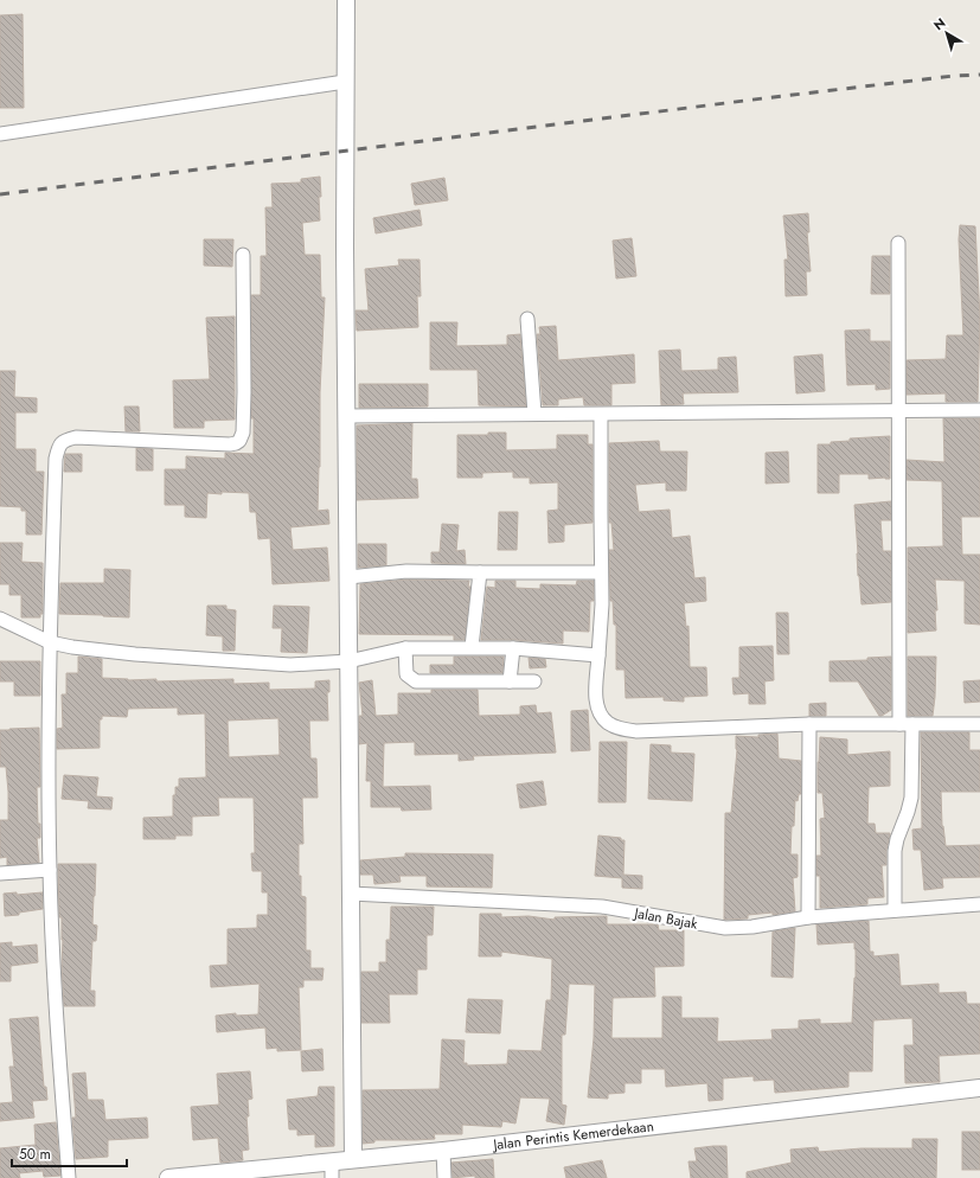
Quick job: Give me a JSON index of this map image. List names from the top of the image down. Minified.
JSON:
{"streets":{"street":["Jalan Bajak","Jalan Perintis Kemerdekaan"]},"scale_bar":"50 m","north":"top left"}
